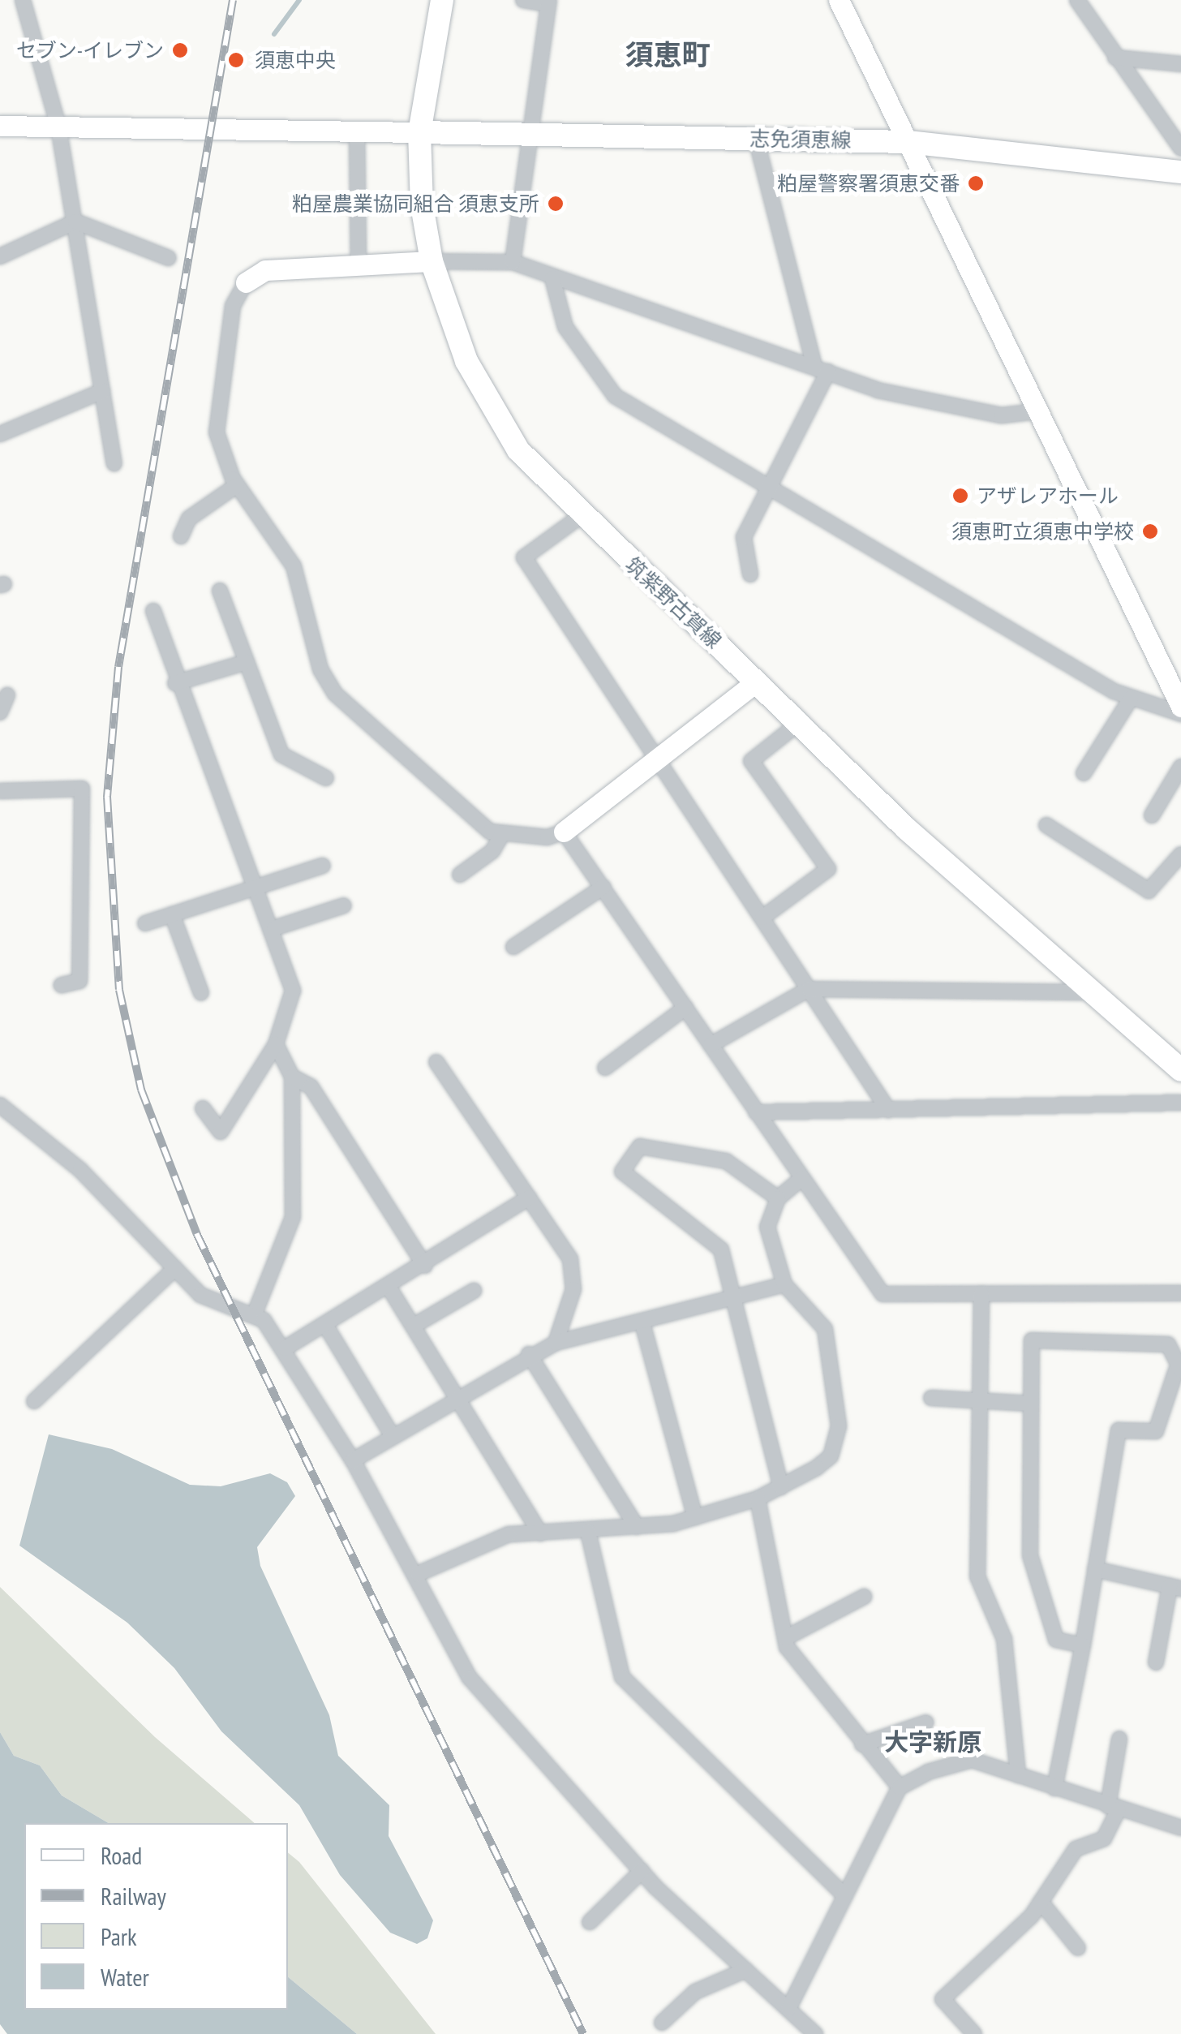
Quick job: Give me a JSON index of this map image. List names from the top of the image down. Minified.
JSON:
{"streets":{"main road":["志免須恵線","筑紫野古賀線"]},"crossings":[["志免須恵線","筑紫野古賀線"]],"districts":["須恵町","大字新原"],"places":["セブン-イレブン","須恵中央","粕屋警察署須恵交番","粕屋農業協同組合 須恵支所","アザレアホール","須恵町立須恵中学校"],"legend":["Road","Railway","Park","Water"]}
